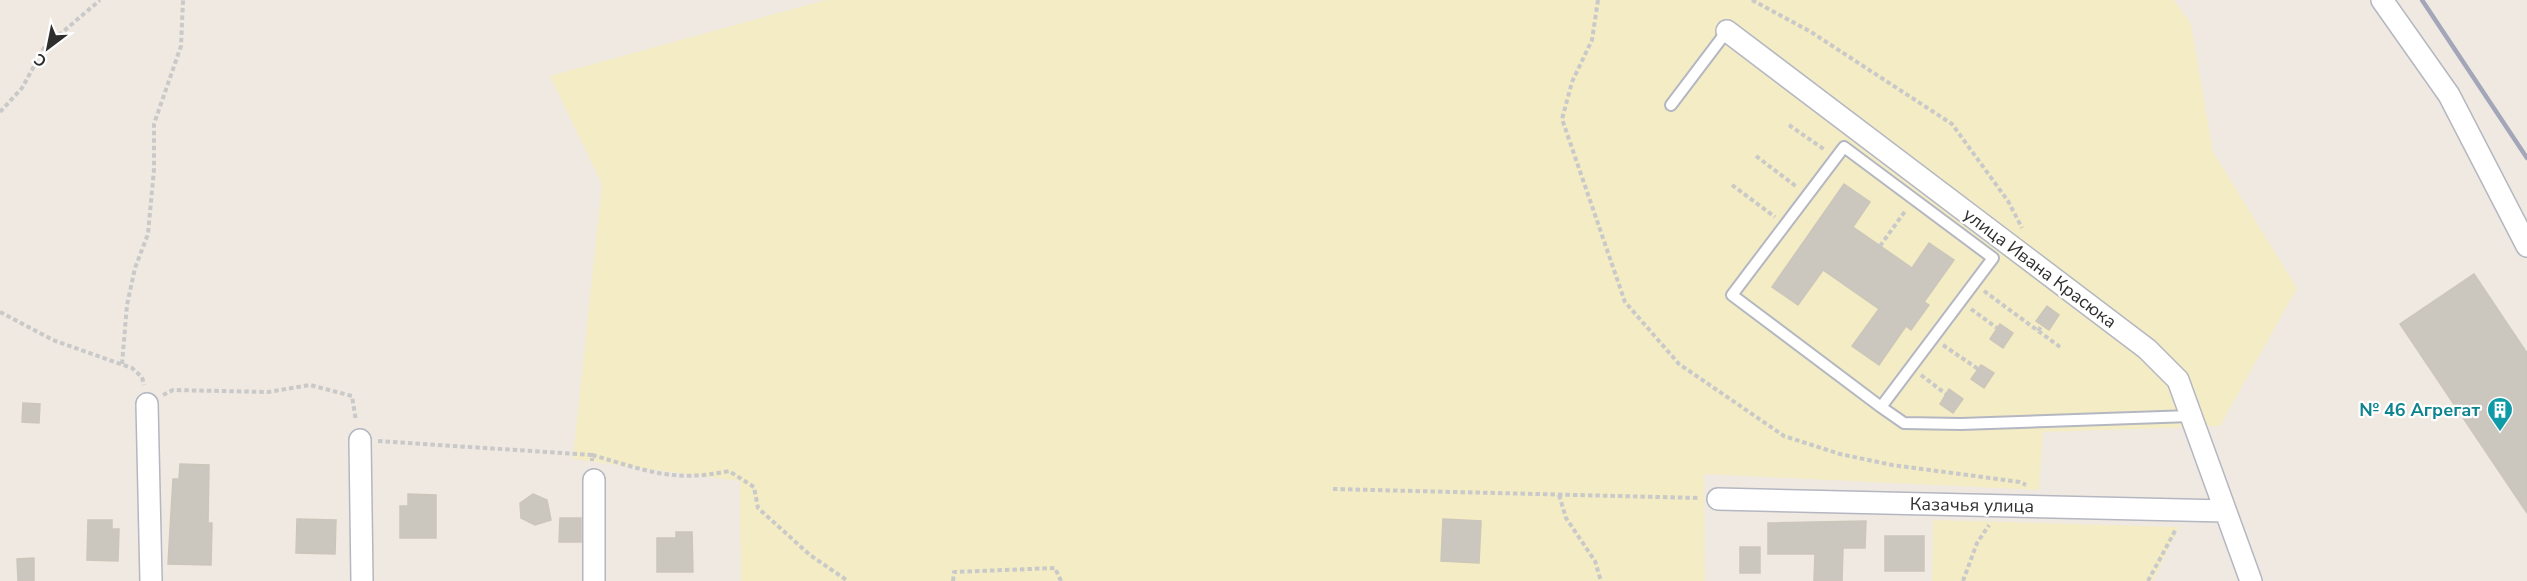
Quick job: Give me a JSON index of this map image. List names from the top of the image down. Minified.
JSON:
{"streets":{"street":["улица Ивана Красюка","Казачья улица"]},"crossings":[["улица Ивана Красюка","Казачья улица"]],"places":{"building":["№ 46 Агрегат"]},"north":"bottom left"}
